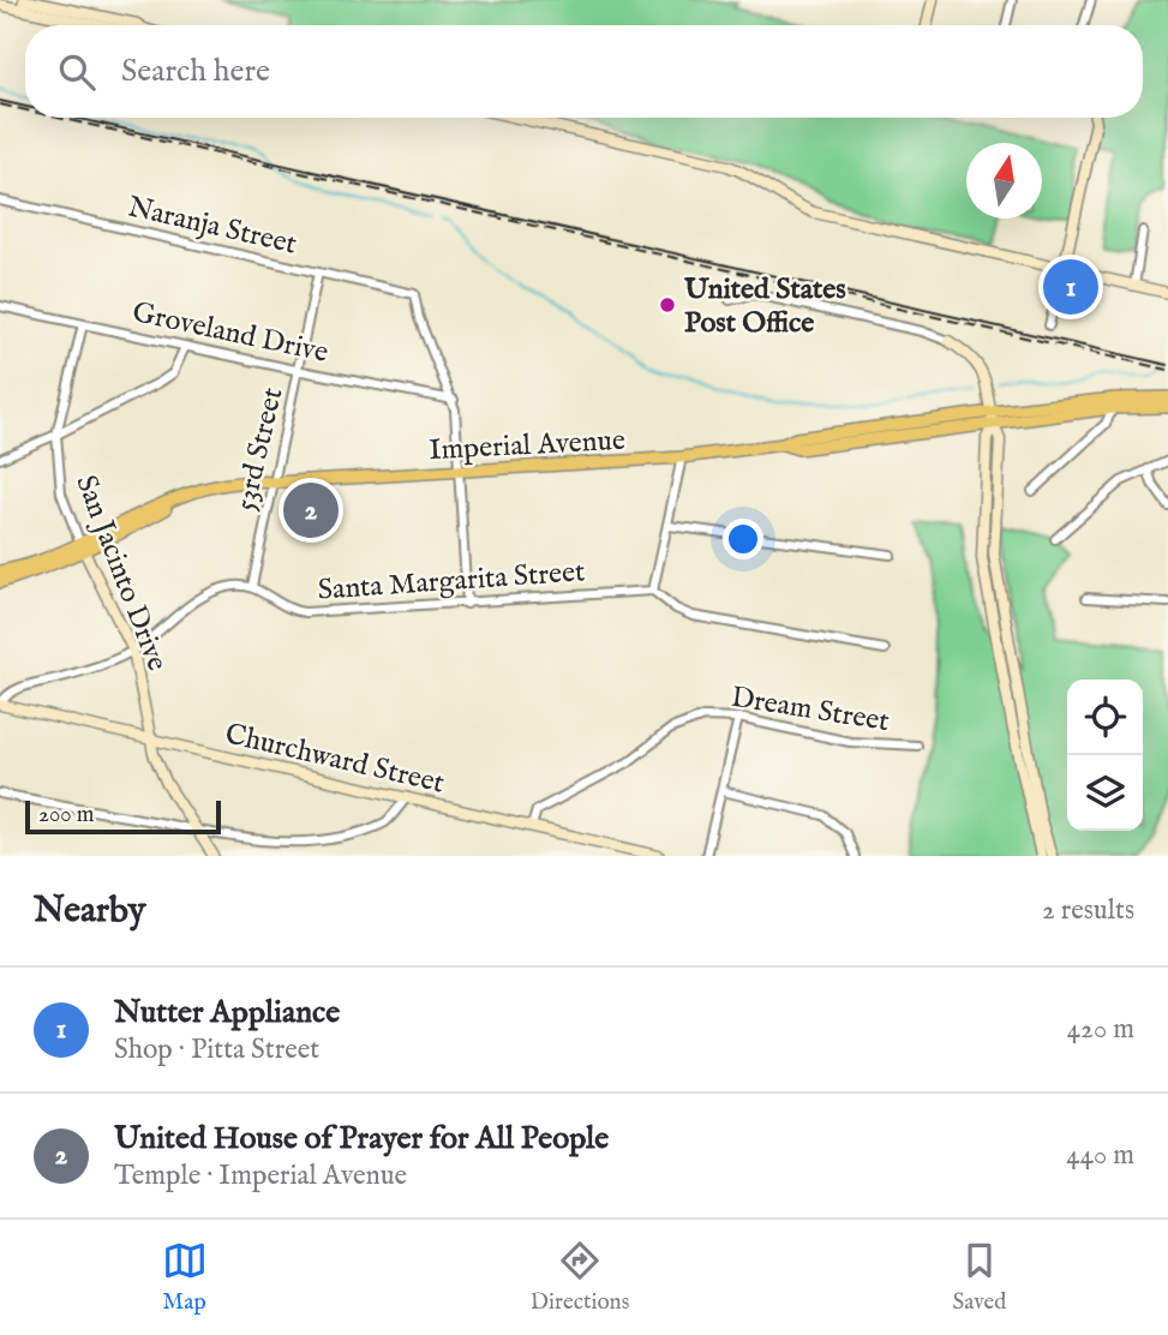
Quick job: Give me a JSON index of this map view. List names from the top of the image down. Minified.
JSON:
{"streets":{"main road":["Imperial Avenue","San Jacinto Drive","Churchward Street"],"street":["Naranja Street","Groveland Drive","53rd Street","Santa Margarita Street","Dream Street"]},"crossings":[["Naranja Street","Groveland Drive"],["Naranja Street","53rd Street"],["Groveland Drive","53rd Street"],["Groveland Drive","San Jacinto Drive"],["Imperial Avenue","53rd Street"],["Imperial Avenue","San Jacinto Drive"],["53rd Street","Santa Margarita Street"],["San Jacinto Drive","Churchward Street"],["Dream Street","Churchward Street"]],"places":["United States Post Office"],"scale_bar":"200 m","north":"top","page":{"search":"Search here","pins":["1","2"],"scale":"200 m","heading":["Nearby","2 results"],"list":[{"mark":"1","name":"Nutter Appliance","note":"Shop · Pitta Street","value":"420 m"},{"mark":"2","name":"United House of Prayer for All People","note":"Temple · Imperial Avenue","value":"440 m"}],"nav":["Map","Directions","Saved"]}}
